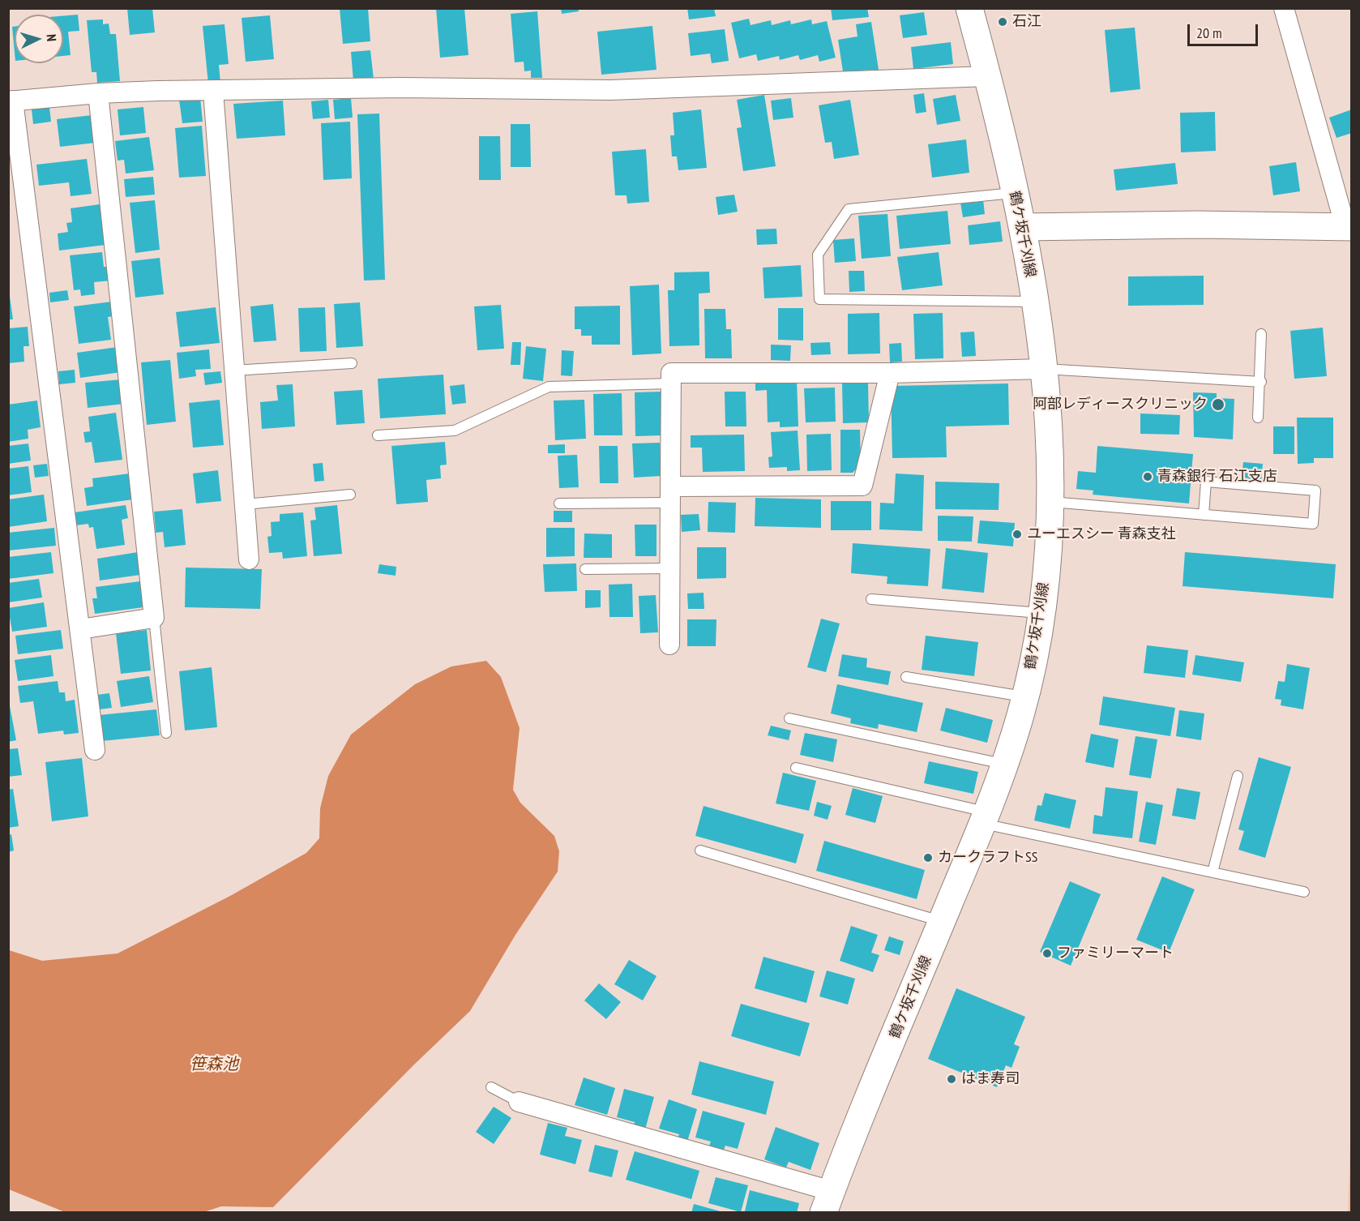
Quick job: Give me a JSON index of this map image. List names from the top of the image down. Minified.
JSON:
{"streets":{"main road":["鶴ケ坂千刈線"]},"water":["笹森池"],"places":["石江","阿部レディースクリニック","青森銀行 石江支店","ユーエスシー 青森支社","カークラフトSS","ファミリーマート","はま寿司"],"scale_bar":"20 m","north":"right"}
